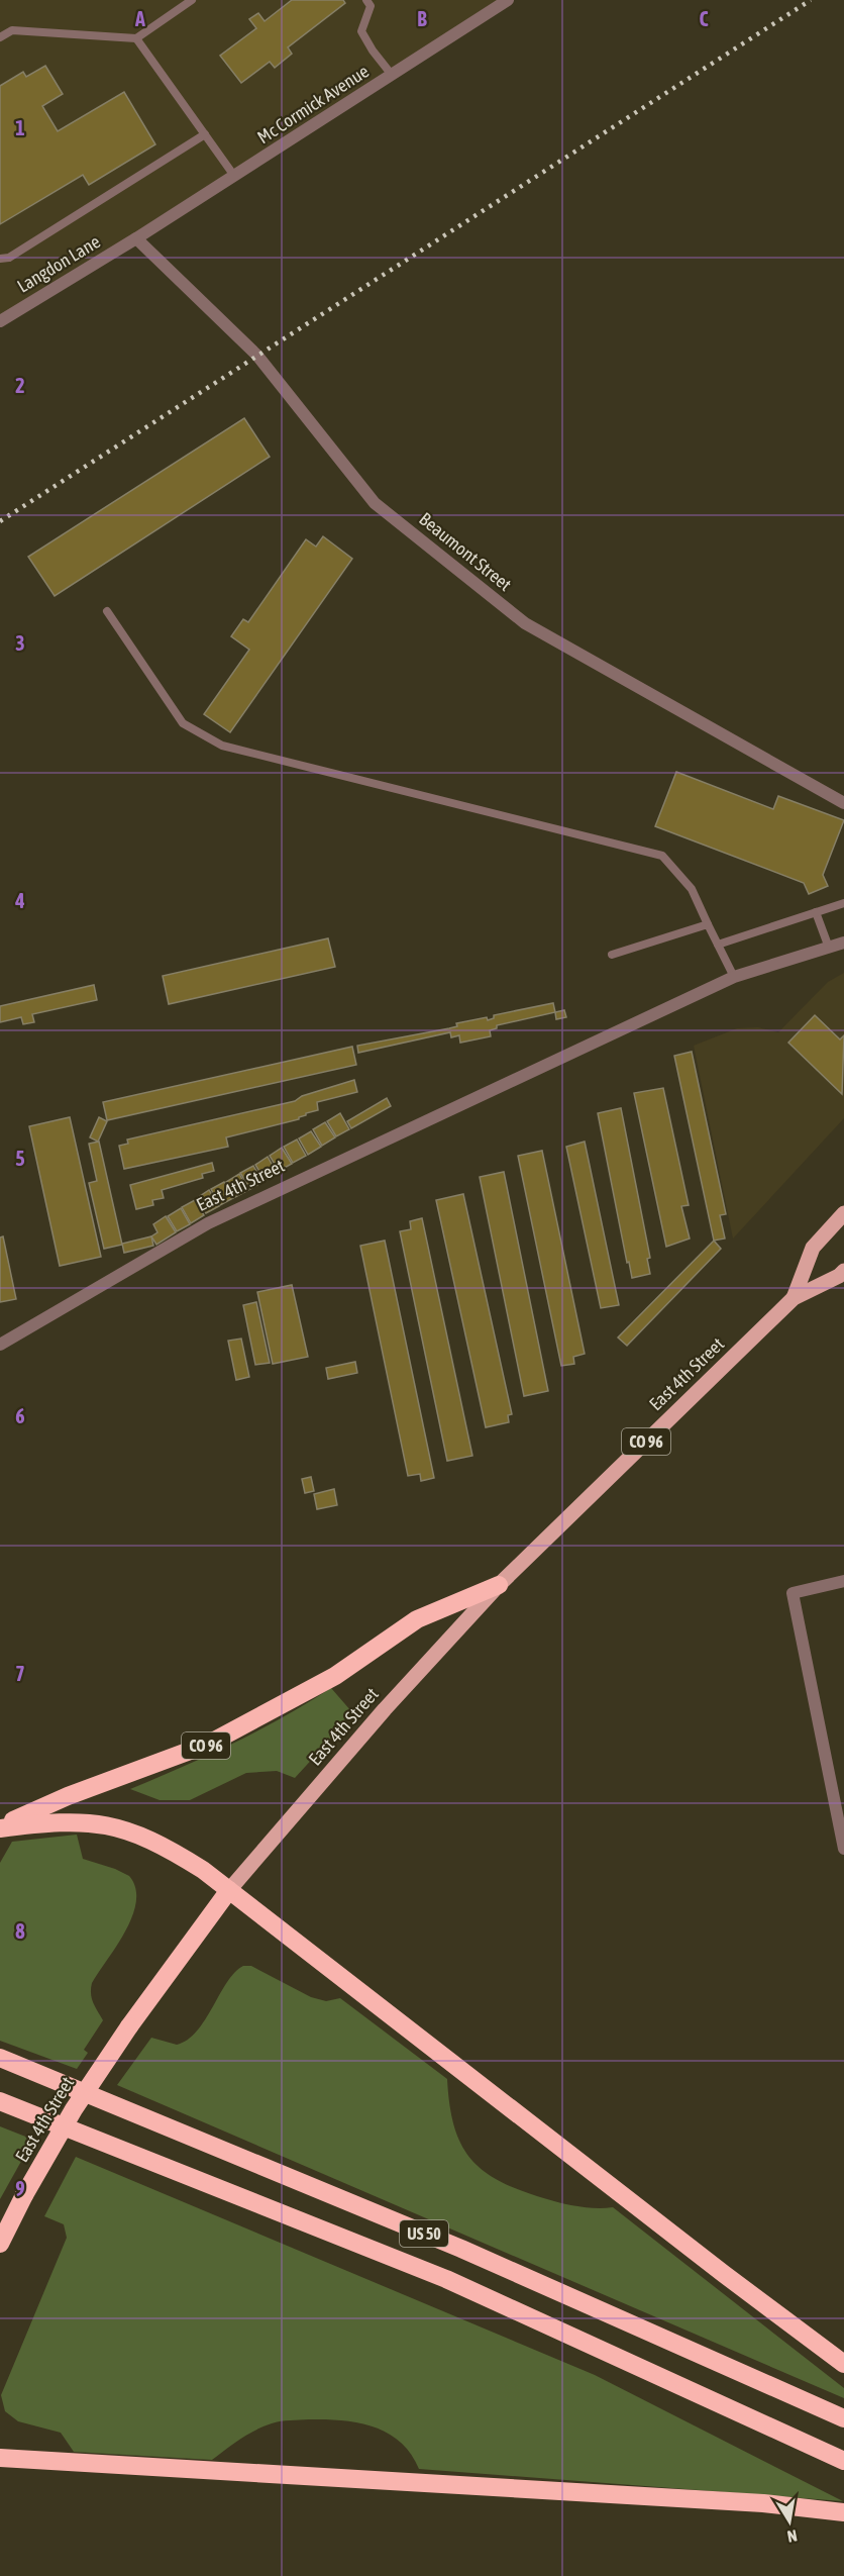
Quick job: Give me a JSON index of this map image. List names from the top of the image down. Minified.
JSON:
{"streets":{"highway":["East 4th Street","CO 96","US 50"],"street":["Mc Cormick Avenue","Langdon Lane","Beaumont Street"]},"crossings":[["Mc Cormick Avenue","Langdon Lane"],["Mc Cormick Avenue","Beaumont Street"],["Langdon Lane","Beaumont Street"],["East 4th Street","CO 96"]],"north":"bottom","grid":{"columns":["A","B","C"],"rows":["1","2","3","4","5","6","7","8","9"]}}
